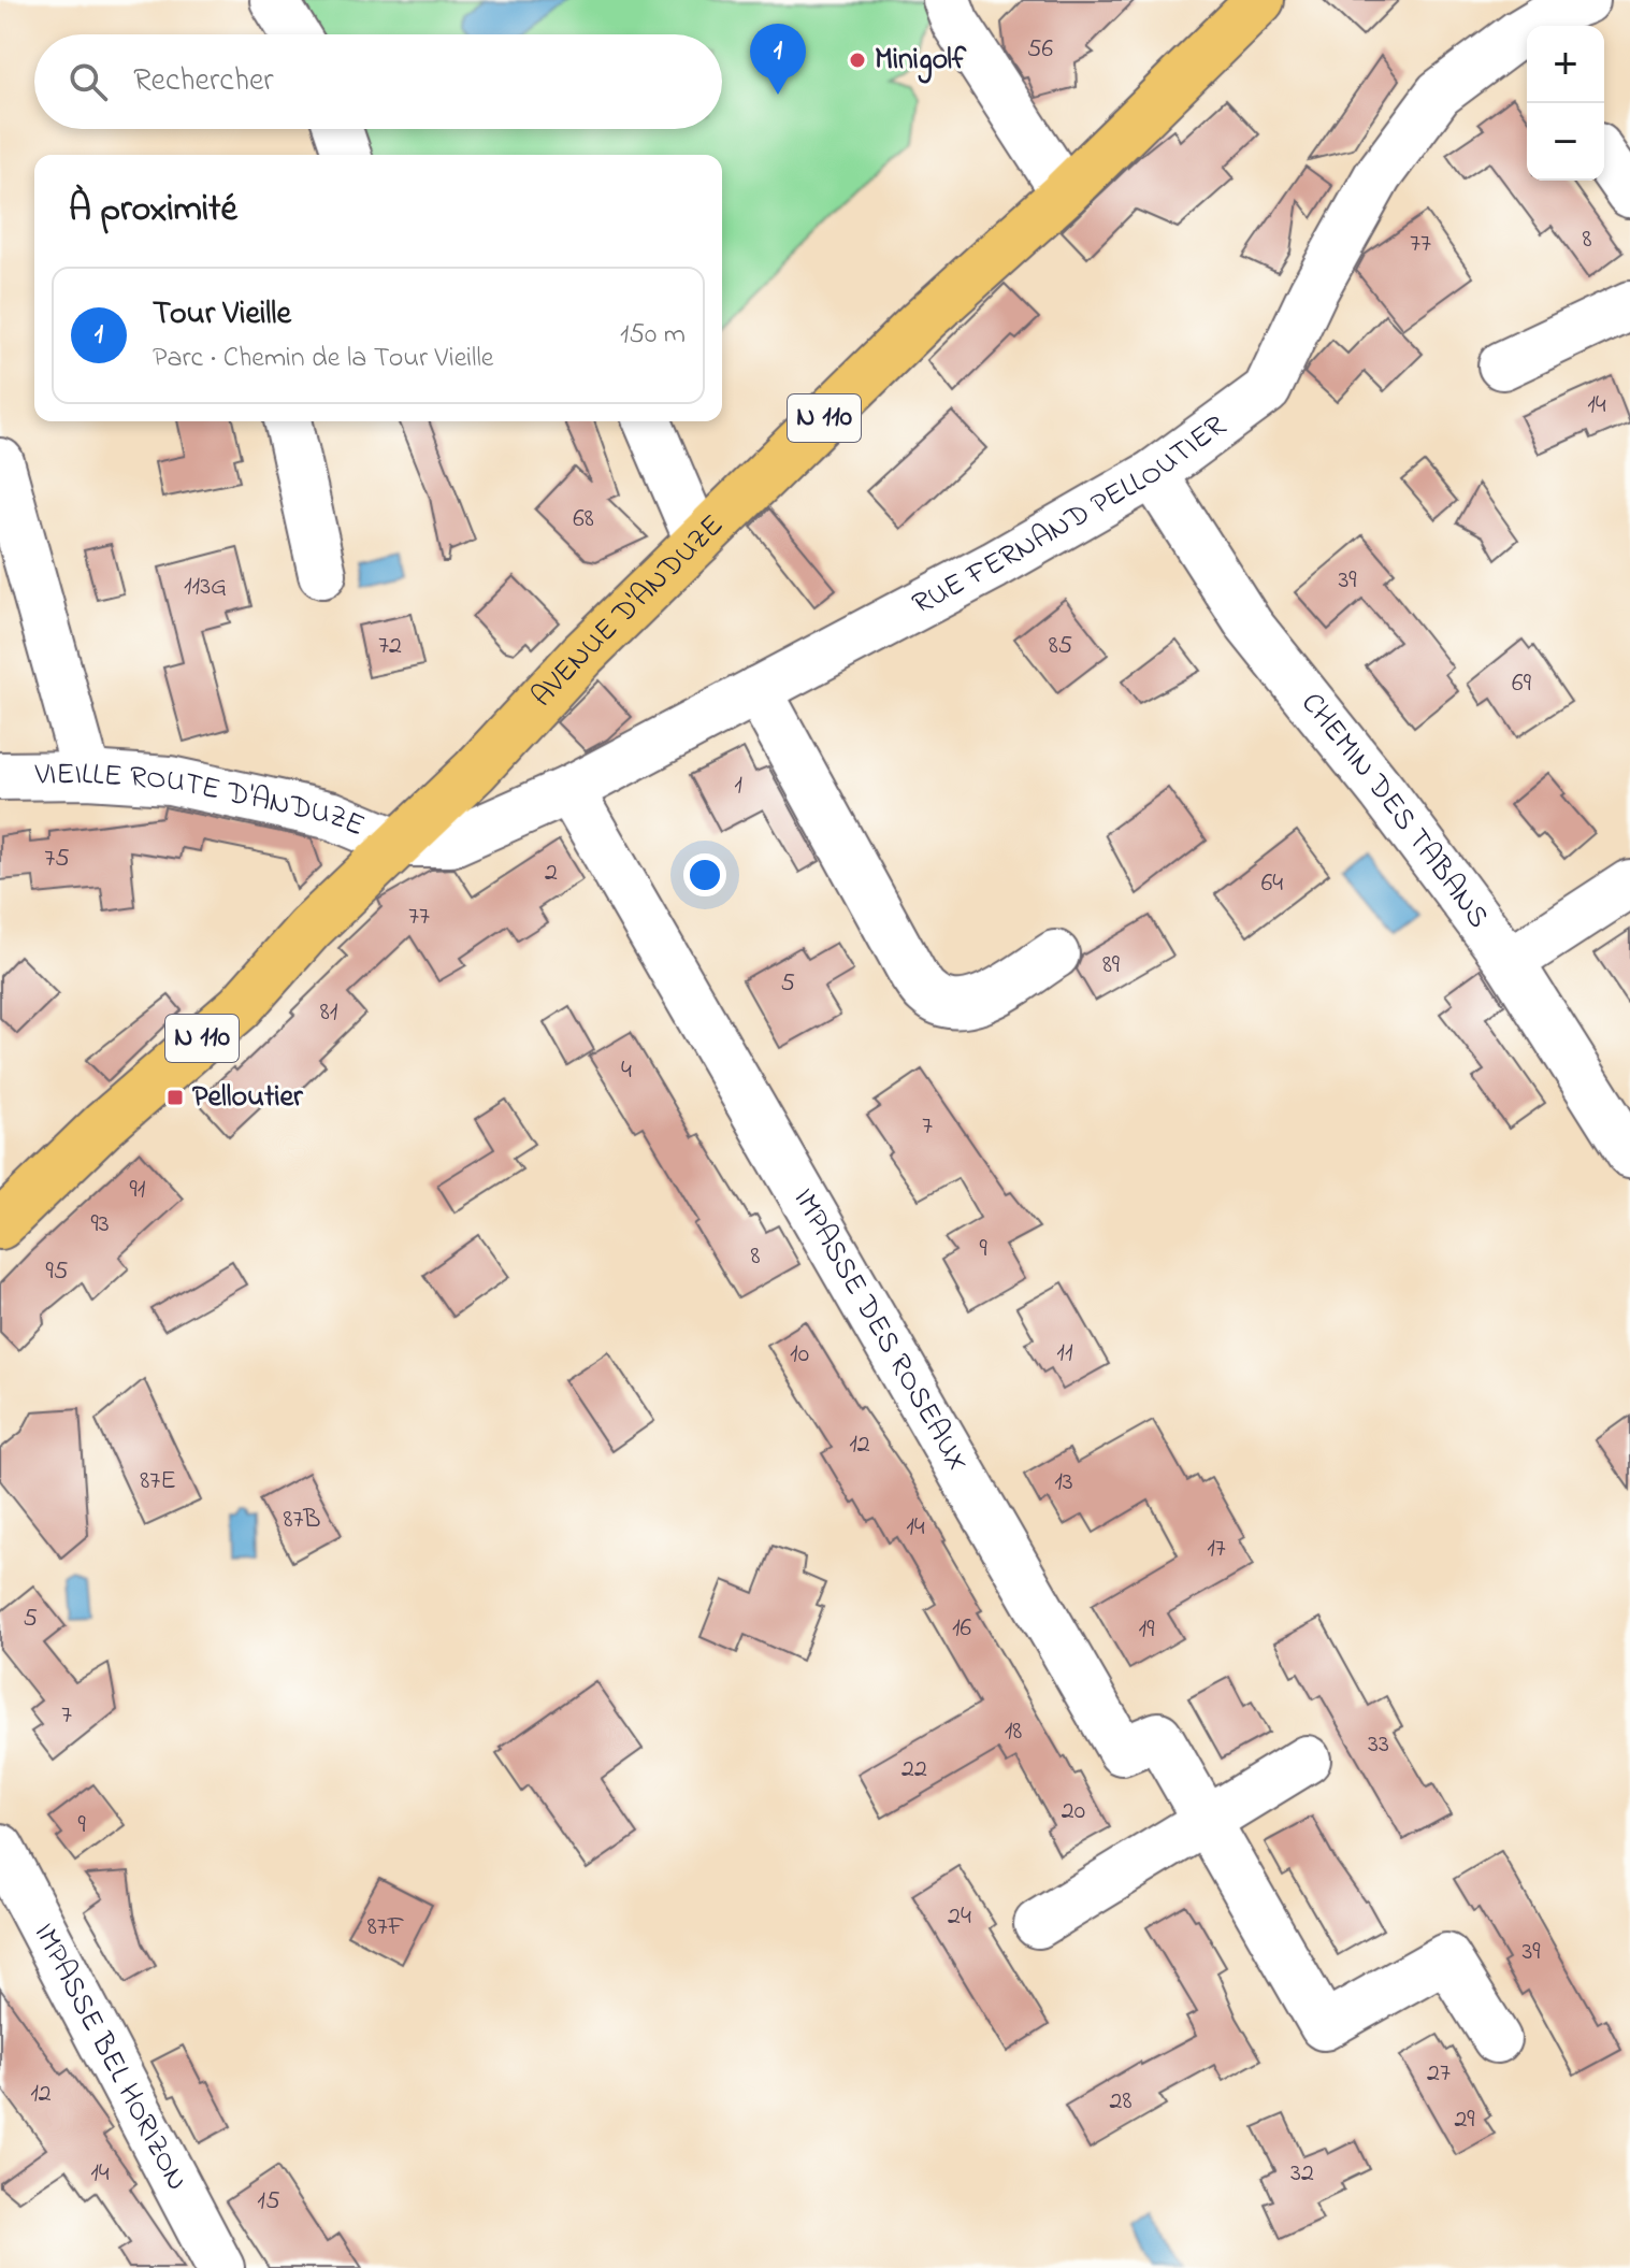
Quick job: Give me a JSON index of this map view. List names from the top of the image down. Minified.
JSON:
{"streets":{"main road":["N 110","AVENUE D'ANDUZE"],"street":["RUE FERNAND PELLOUTIER","VIEILLE ROUTE D'ANDUZE","CHEMIN DES TABANS","IMPASSE DES ROSEAUX","IMPASSE BEL HORIZON"]},"crossings":[["RUE FERNAND PELLOUTIER","AVENUE D'ANDUZE"],["RUE FERNAND PELLOUTIER","VIEILLE ROUTE D'ANDUZE"],["RUE FERNAND PELLOUTIER","CHEMIN DES TABANS"],["RUE FERNAND PELLOUTIER","IMPASSE DES ROSEAUX"],["AVENUE D'ANDUZE","VIEILLE ROUTE D'ANDUZE"]],"places":{"other":["Minigolf"],"transit":["Pelloutier"]},"house_numbers":["56","8","77","14","68","39","113G","72","85","69","1","75","2","64","77","89","5","81","4","7","91","93","9","8","95","11","10","12","87E","13","87B","14","17","5","16","19","7","18","33","22","20","9","24","87F","39","27","12","28","29","14","32","15"],"page":{"pins":"1","map_buttons":["+","−"],"search":"Rechercher","heading":"À proximité","list":[{"mark":"1","name":"Tour Vieille","note":"Parc · Chemin de la Tour Vieille","value":"150 m"}]}}
